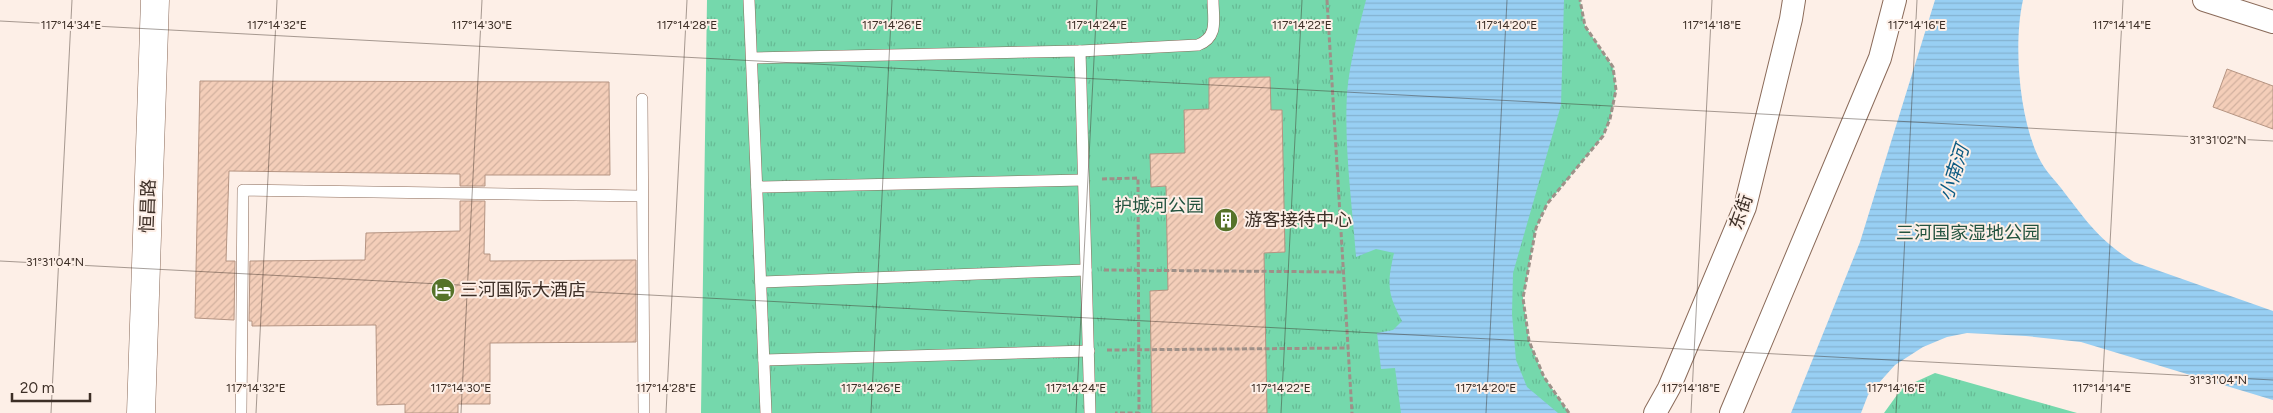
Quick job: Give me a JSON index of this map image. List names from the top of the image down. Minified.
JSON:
{"streets":{"street":["恒昌路","东街"]},"water":["小南河"],"parks":["护城河公园","三河国家湿地公园"],"places":{"building":["游客接待中心"],"hotel":["三河国际大酒店"]},"scale_bar":"20 m","coordinates":["117°14'34\"E","117°14'32\"E","117°14'30\"E","117°14'28\"E","117°14'26\"E","117°14'24\"E","117°14'22\"E","117°14'20\"E","117°14'18\"E","117°14'16\"E","117°14'14\"E","31°31'02\"N","31°31'04\"N"]}
